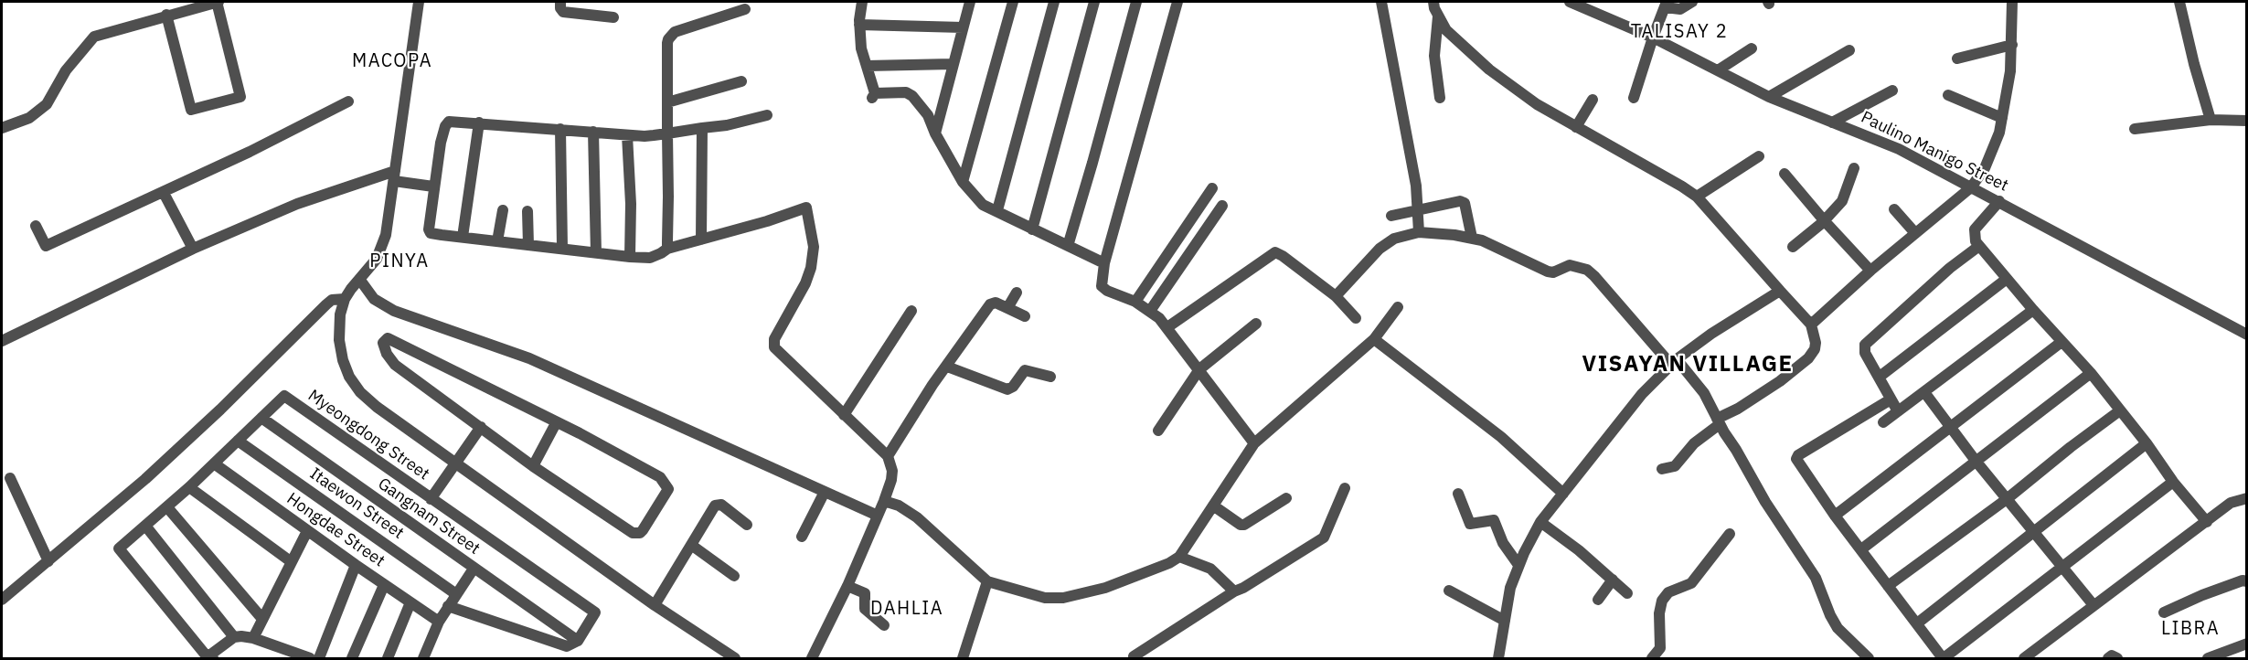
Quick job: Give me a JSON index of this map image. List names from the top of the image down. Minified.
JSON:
{"streets":{"street":["Paulino Manigo Street","Myeongdong Street","Itaewon Street","Gangnam Street","Hongdae Street"]},"crossings":[["Myeongdong Street","Itaewon Street"],["Myeongdong Street","Gangnam Street"],["Myeongdong Street","Hongdae Street"]],"districts":["TALISAY 2","MACOPA","PINYA","VISAYAN VILLAGE","DAHLIA","LIBRA"]}
